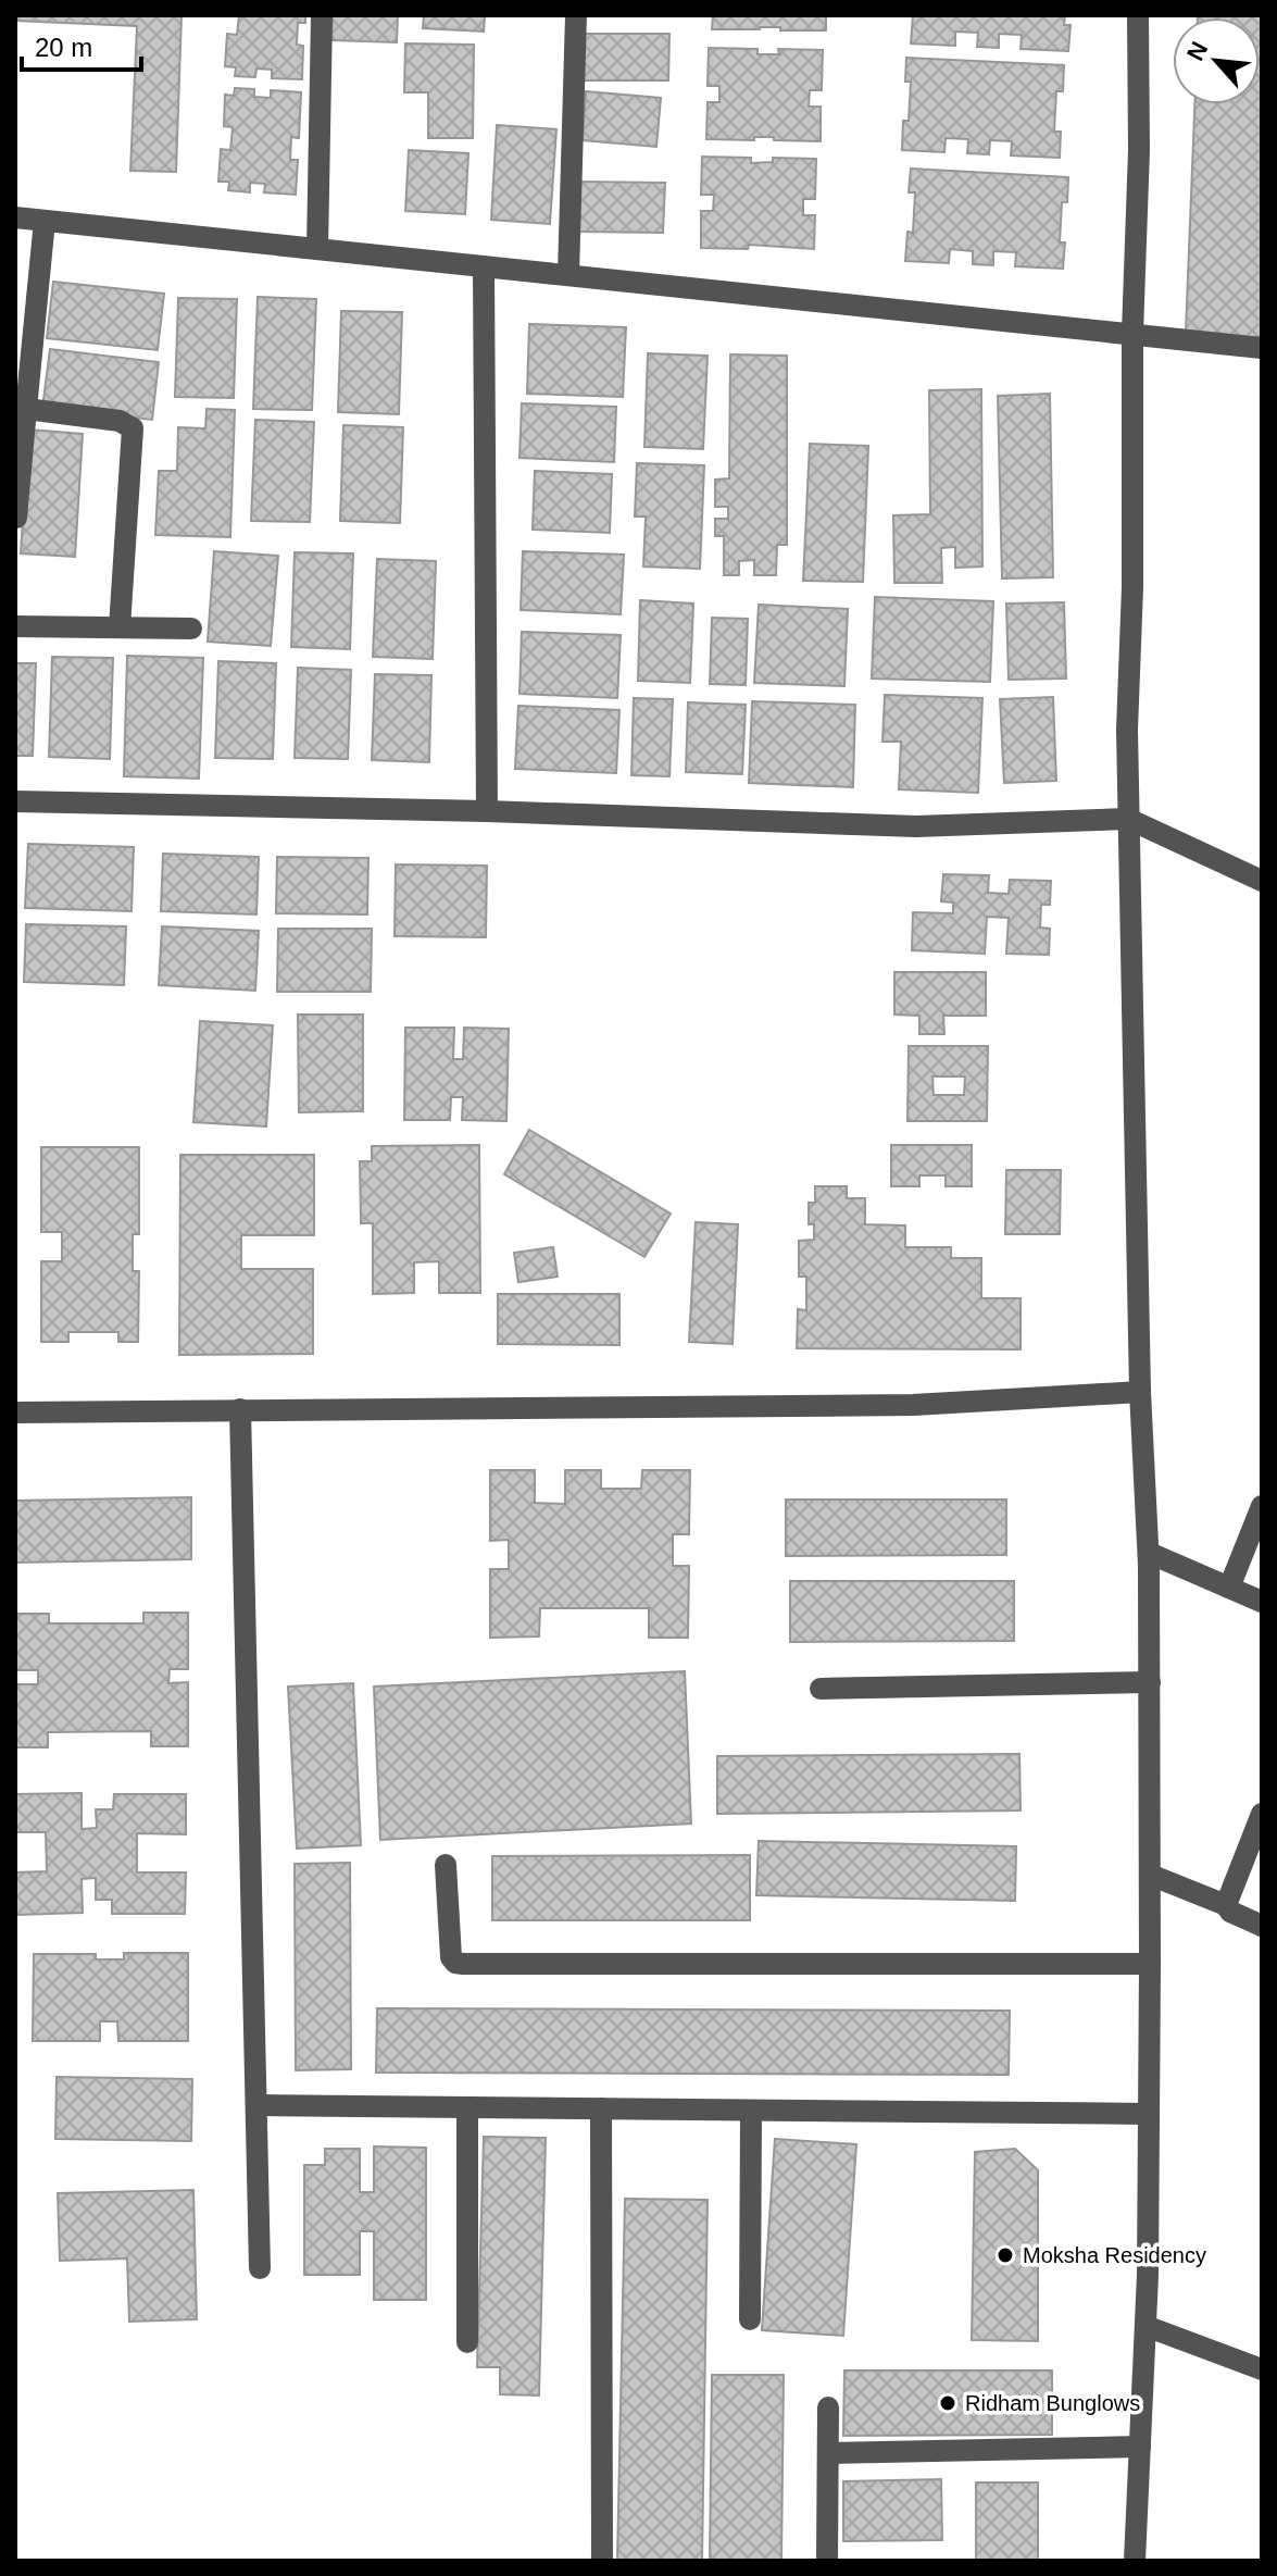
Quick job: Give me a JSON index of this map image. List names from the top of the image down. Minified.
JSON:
{"places":["Moksha Residency","Ridham Bunglows"],"scale_bar":"20 m","north":"top left"}
